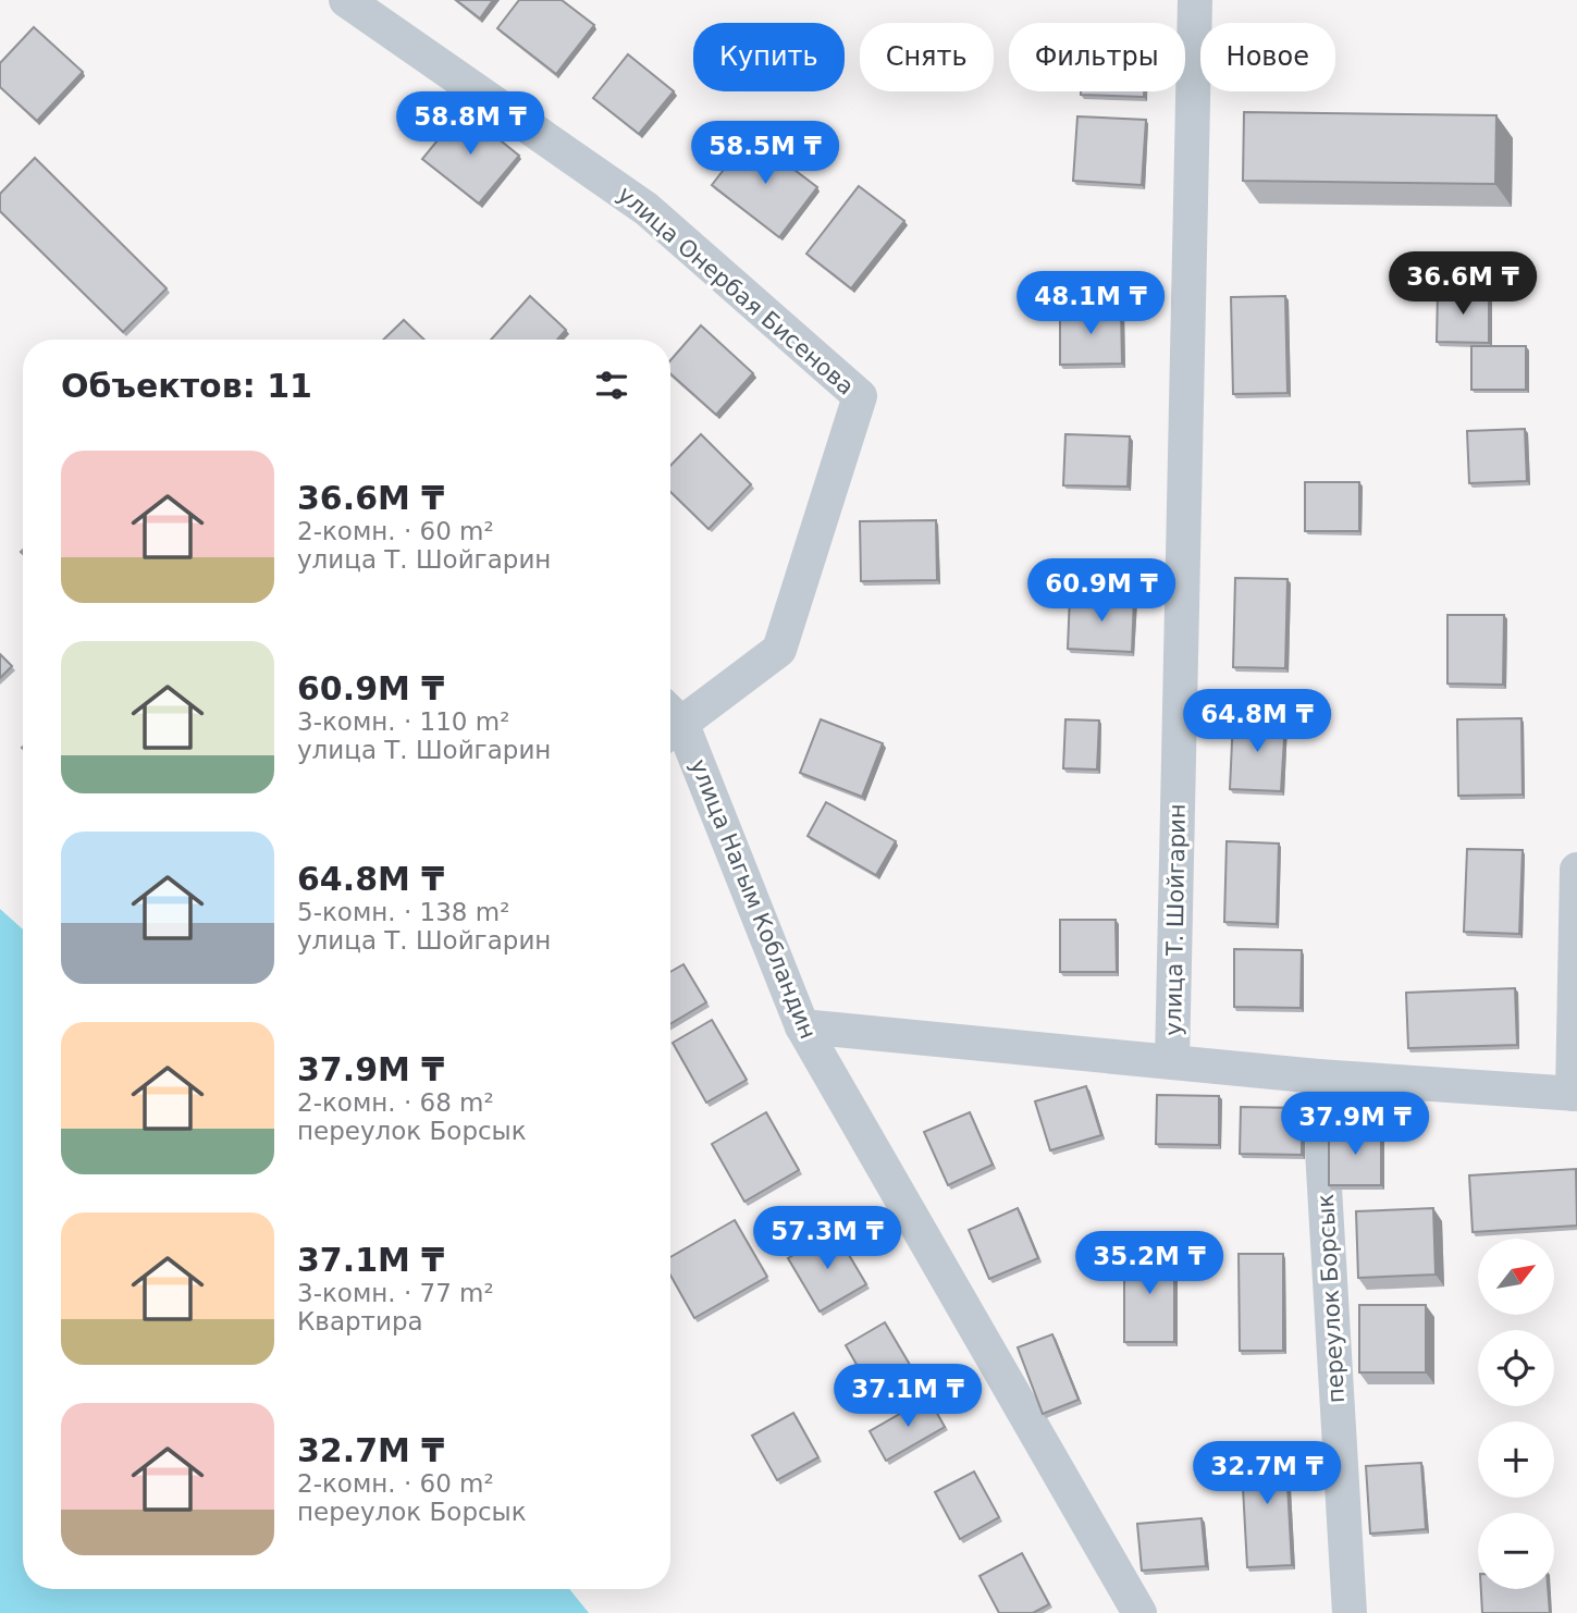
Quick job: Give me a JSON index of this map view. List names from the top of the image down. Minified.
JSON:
{"streets":{"street":["улица Онербая Бисенова","улица Нагым Кобландин","улица Т. Шойгарин","переулок Борсык"]},"north":"top right","page":{"chip":["Купить","Снять","Фильтры","Новое"],"price":["58.8M ₸","58.5M ₸","36.6M ₸","48.1M ₸","60.9M ₸","64.8M ₸","37.9M ₸","57.3M ₸","35.2M ₸","37.1M ₸","32.7M ₸"],"heading":"Объектов: 11","list":[{"name":"36.6M ₸","note":"2-комн. · 60 m² · улица Т. Шойгарин"},{"name":"60.9M ₸","note":"3-комн. · 110 m² · улица Т. Шойгарин"},{"name":"64.8M ₸","note":"5-комн. · 138 m² · улица Т. Шойгарин"},{"name":"37.9M ₸","note":"2-комн. · 68 m² · переулок Борсык"},{"name":"37.1M ₸","note":"3-комн. · 77 m² · Квартира"},{"name":"32.7M ₸","note":"2-комн. · 60 m² · переулок Борсык"}],"map_buttons":["+","−"]}}
